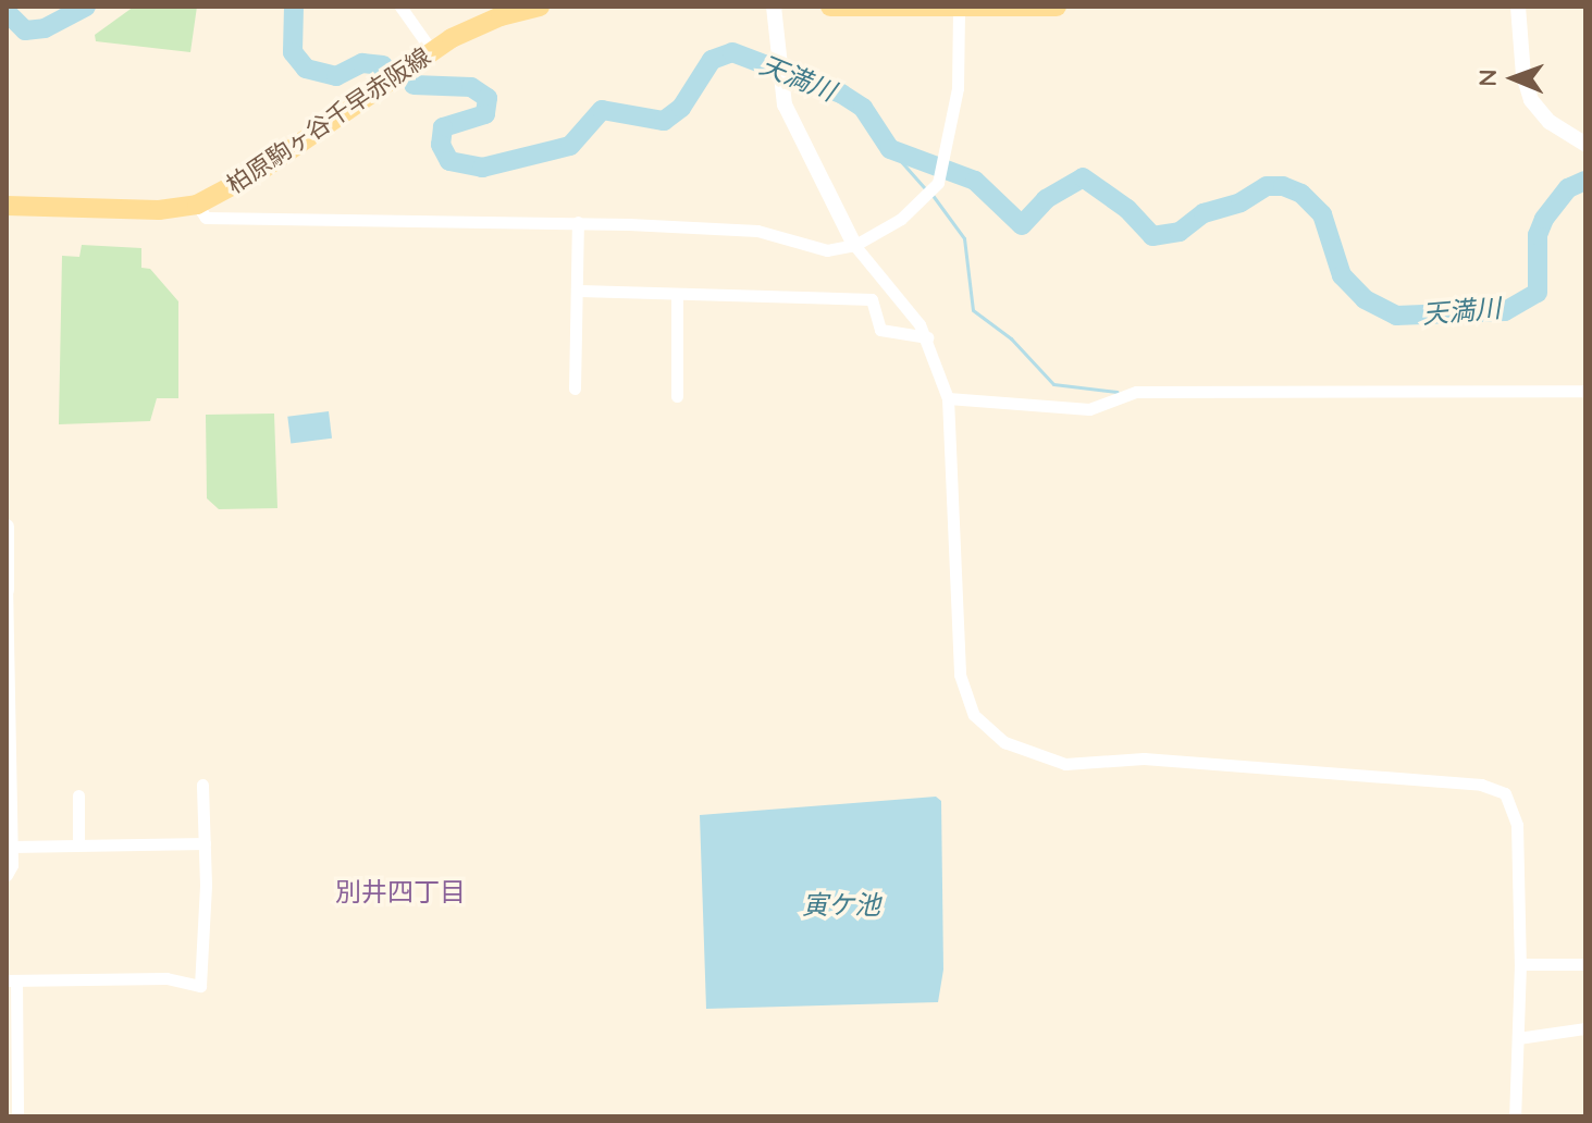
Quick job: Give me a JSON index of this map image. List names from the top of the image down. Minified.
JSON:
{"streets":{"main road":["柏原駒ヶ谷千早赤阪線"]},"districts":["別井四丁目"],"water":["天満川","寅ケ池"],"north":"left"}
